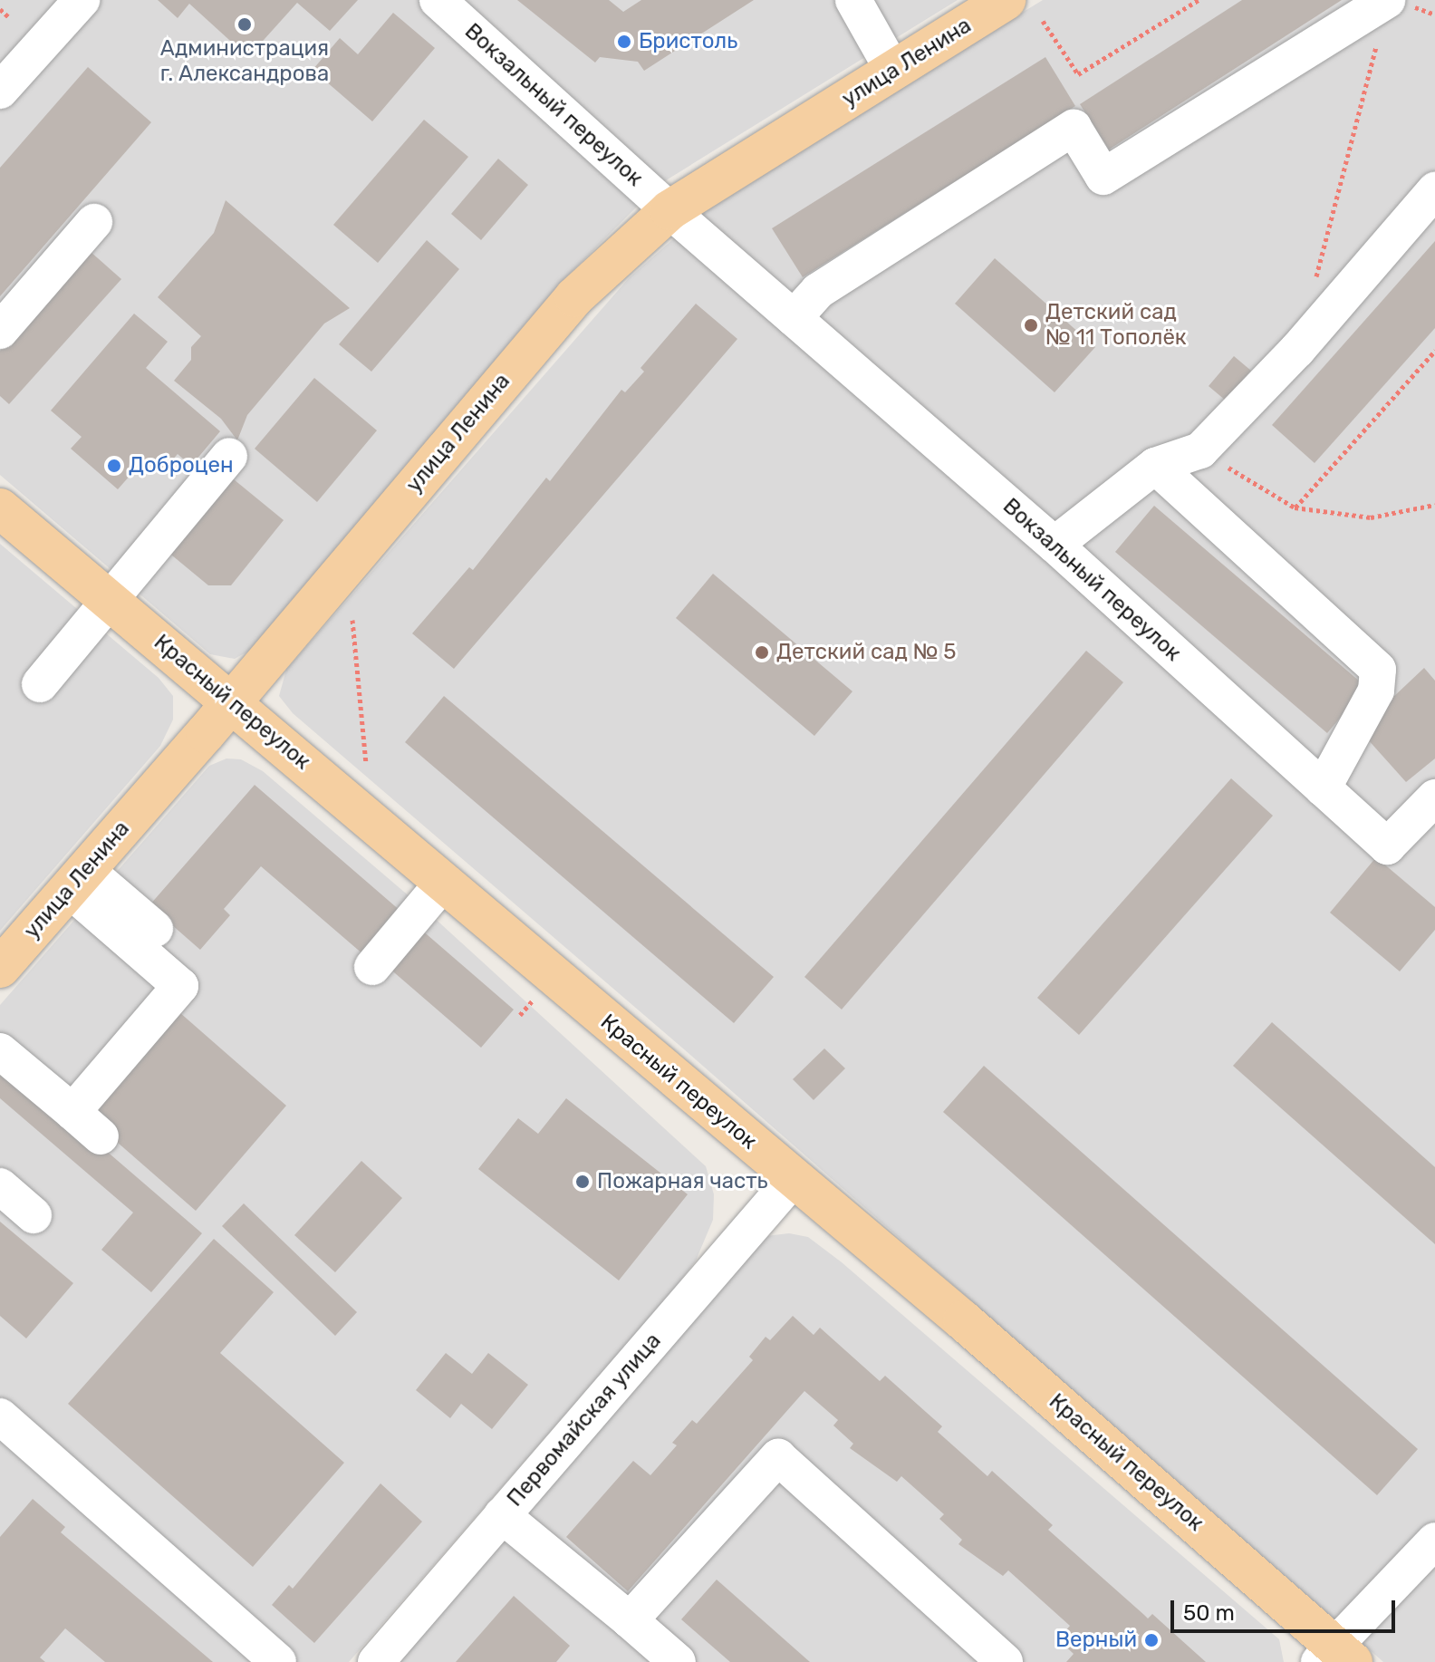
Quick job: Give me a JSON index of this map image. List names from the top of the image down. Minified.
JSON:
{"streets":{"main road":["улица Ленина","Красный переулок"],"street":["Вокзальный переулок","Первомайская улица"]},"crossings":[["улица Ленина","Вокзальный переулок"],["улица Ленина","Красный переулок"],["Красный переулок","Первомайская улица"]],"places":["Администрация г. Александрова","Бристоль","Детский сад № 11 Тополёк","Доброцен","Детский сад № 5","Пожарная часть","Верный"],"scale_bar":"50 m"}
